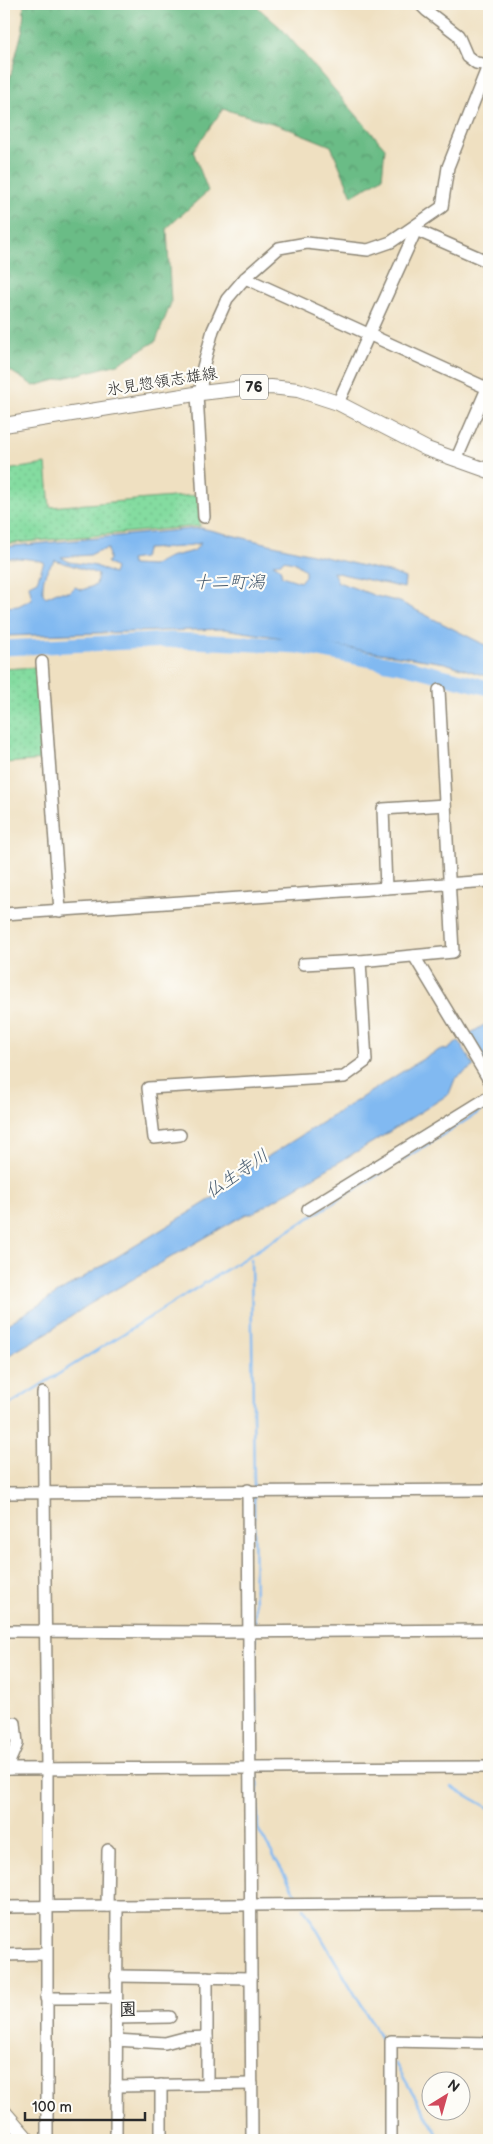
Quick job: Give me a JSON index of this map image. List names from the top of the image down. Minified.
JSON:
{"streets":{"main road":["氷見惣領志雄線","76"]},"districts":["園"],"water":["十二町潟","仏生寺川"],"scale_bar":"100 m","north":"top right"}
